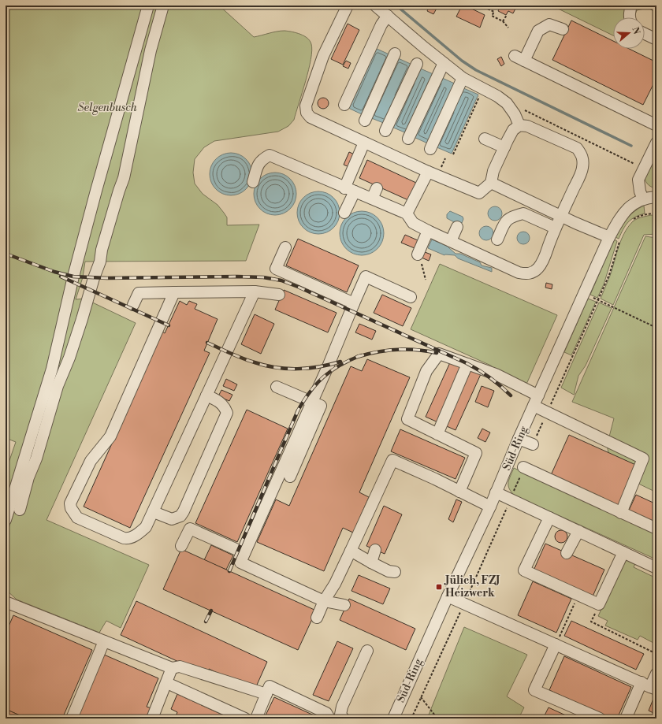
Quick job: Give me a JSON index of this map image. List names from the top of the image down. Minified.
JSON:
{"streets":{"street":["Süd-Ring"]},"parks":["Selgenbusch"],"places":{"transit":["Jülich, FZJ Heizwerk"]},"north":"right"}
